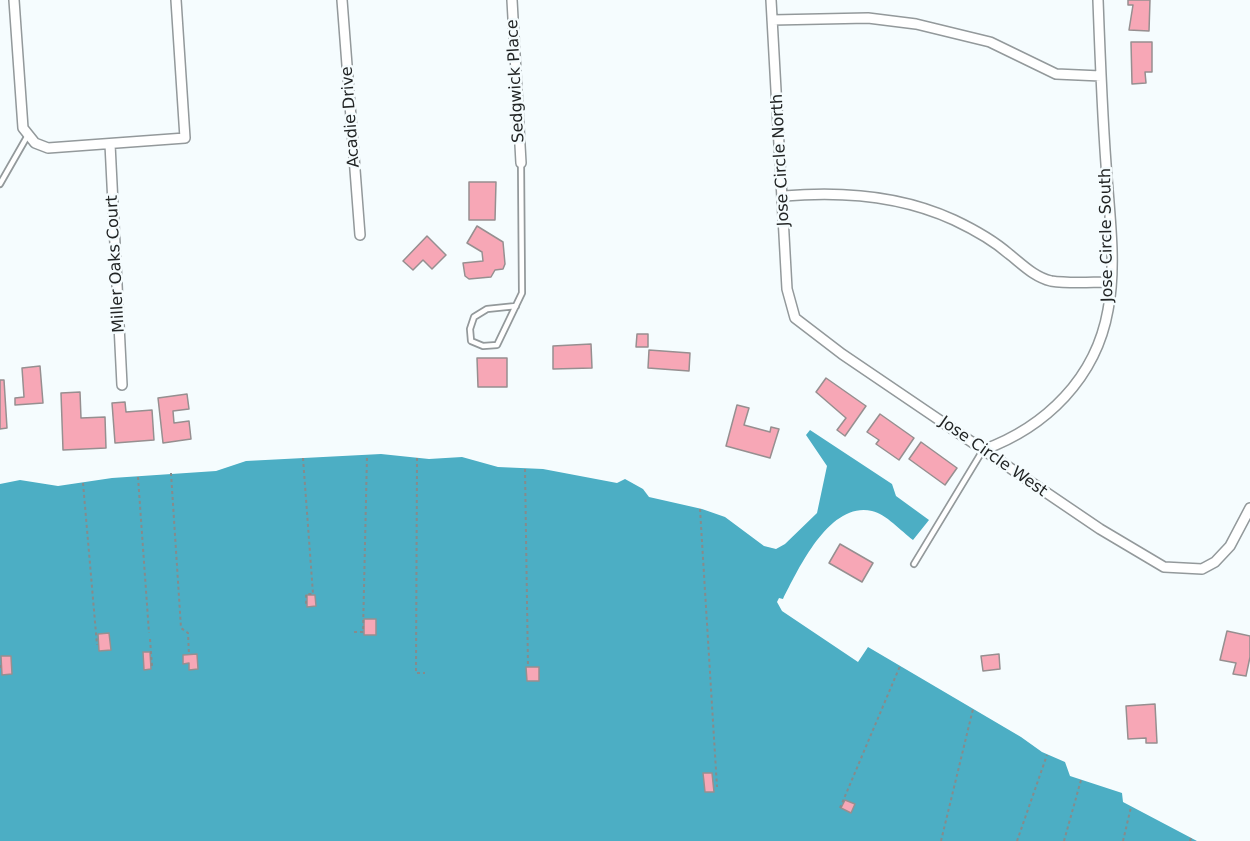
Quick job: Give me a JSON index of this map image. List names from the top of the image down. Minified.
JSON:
{"streets":{"street":["Sedgwick Place","Acadie Drive","Jose Circle North","Jose Circle South","Miller Oaks Court","Jose Circle West"]},"crossings":[["Jose Circle North","Jose Circle West"],["Jose Circle South","Jose Circle West"]]}
